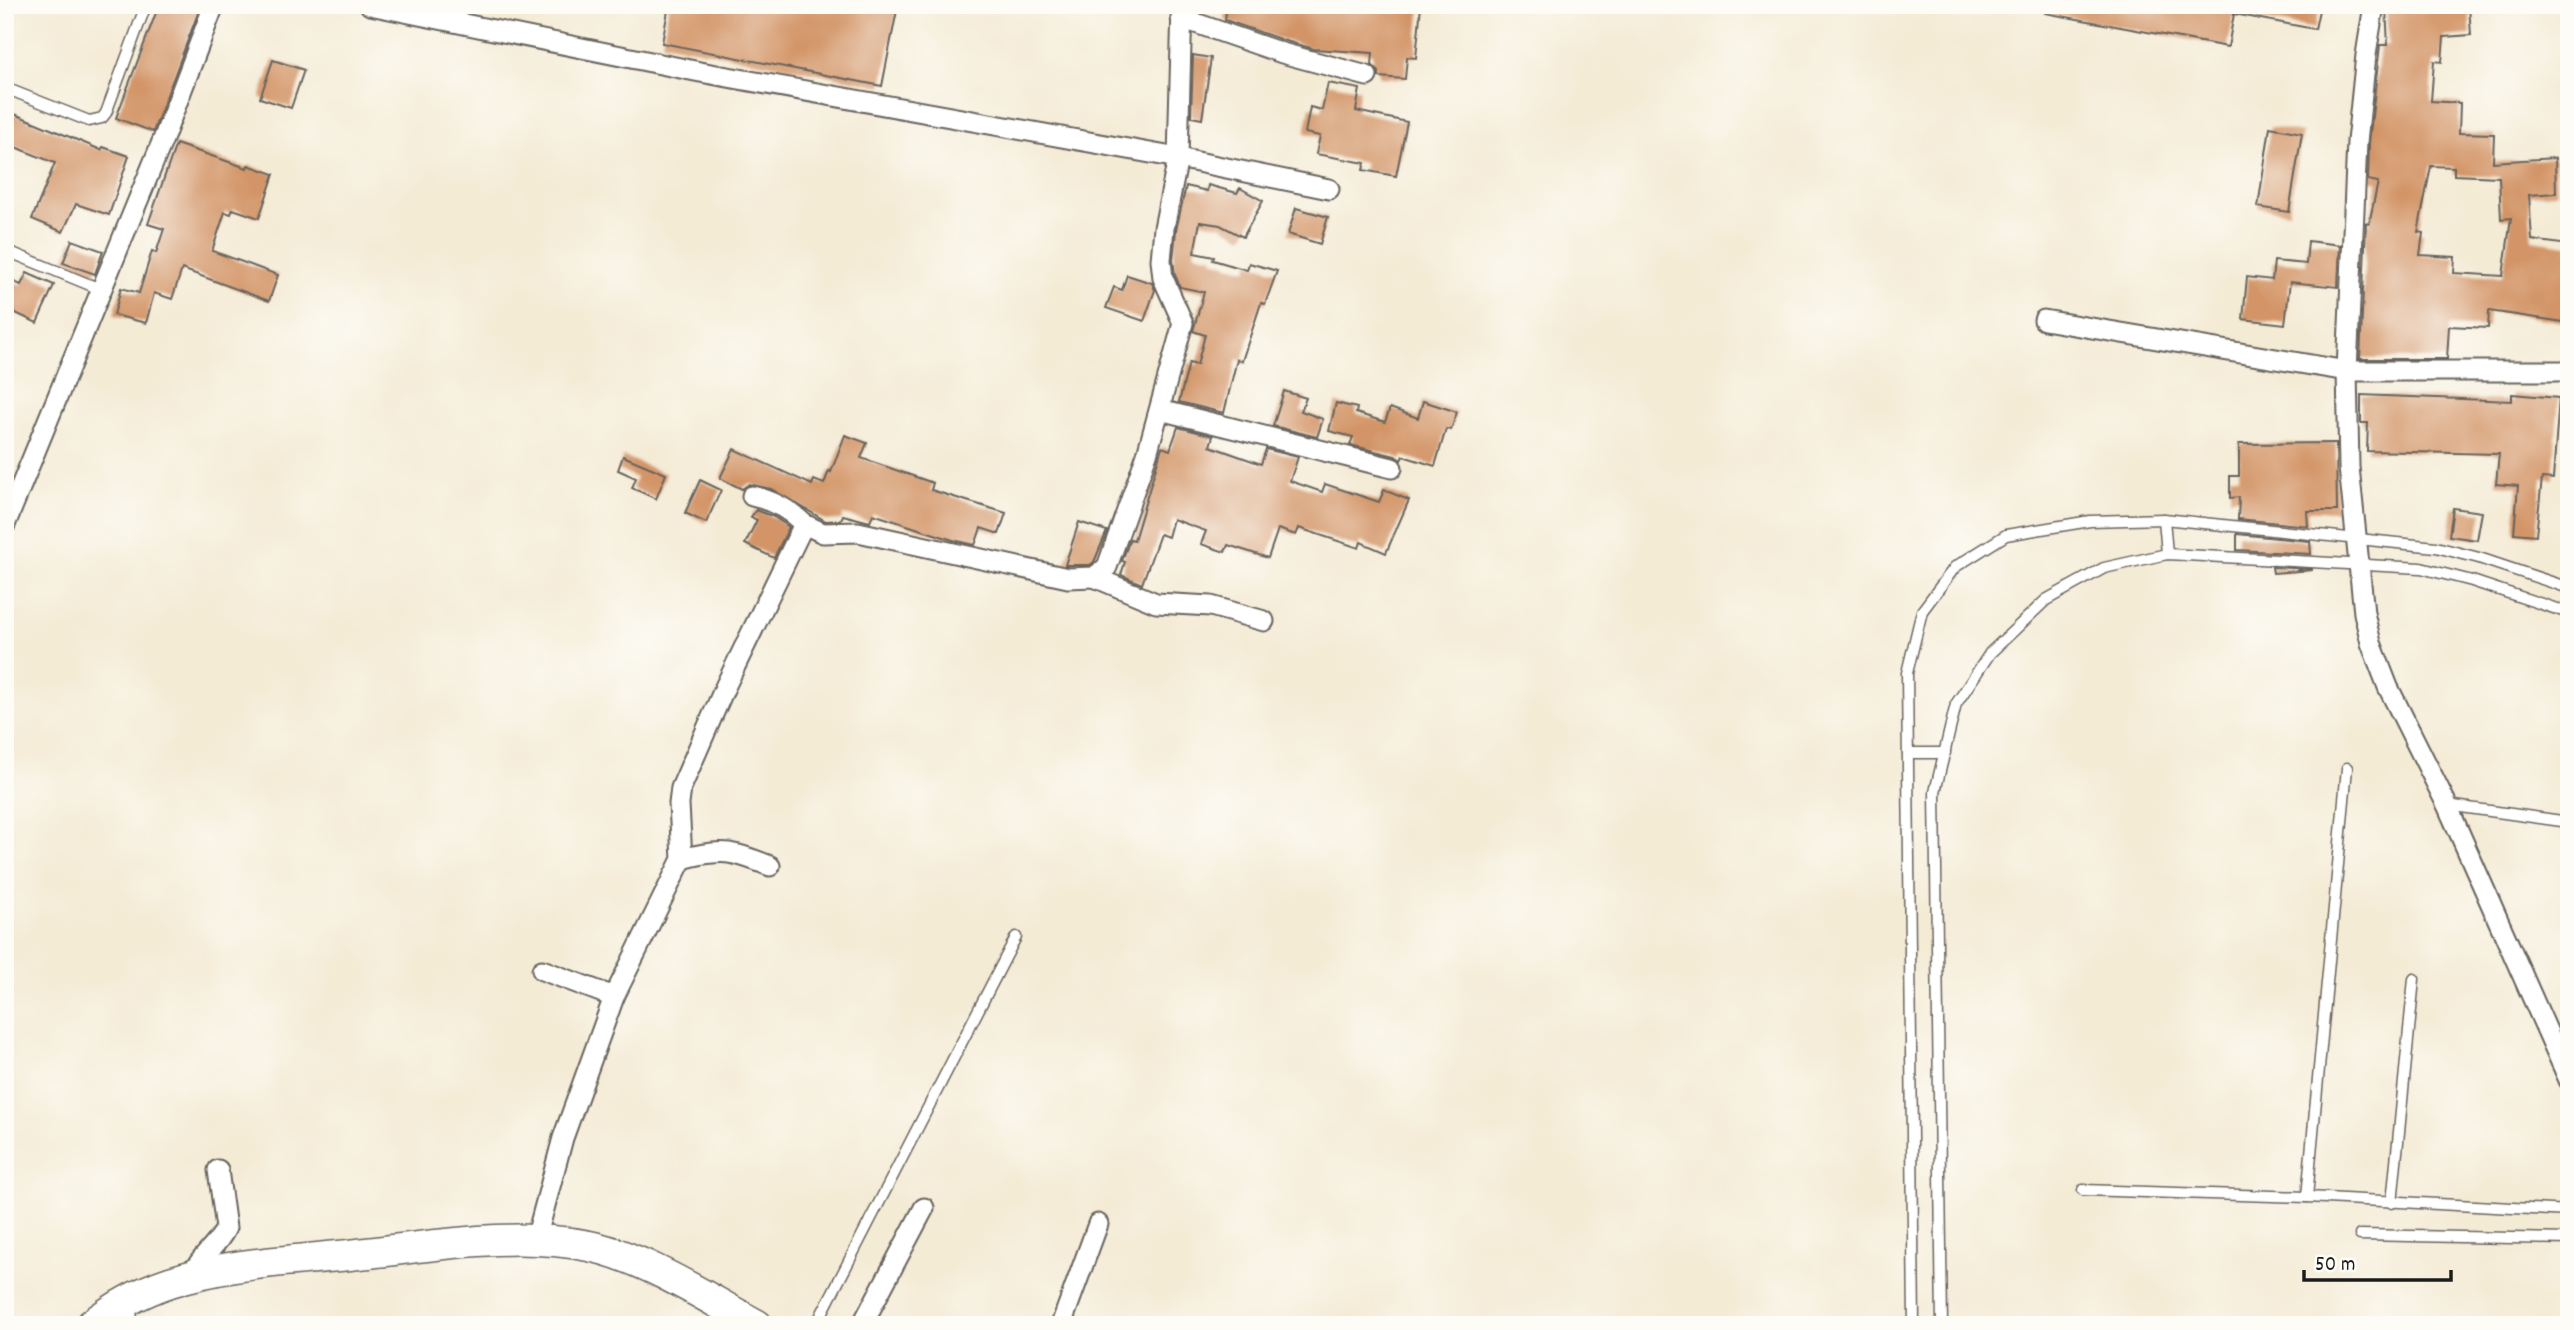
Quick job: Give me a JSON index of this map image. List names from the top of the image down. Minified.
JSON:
{"scale_bar":"50 m"}
